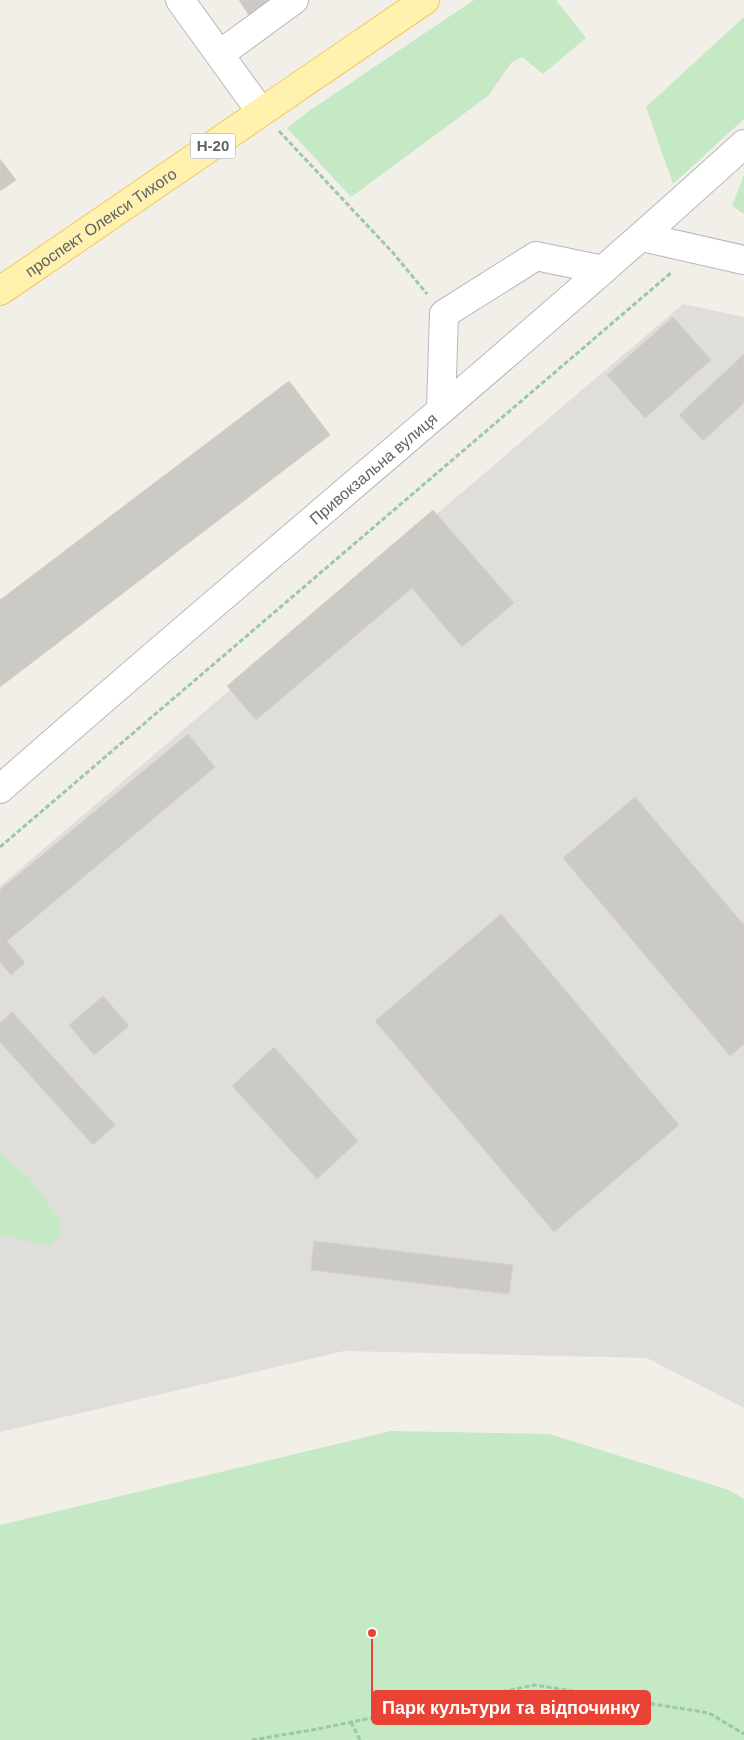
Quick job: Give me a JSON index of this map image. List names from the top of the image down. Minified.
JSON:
{"streets":{"main road":["Н-20","проспект Олекси Тихого"],"street":["Привокзальна вулиця"]},"places":["Парк культури та відпочинку"]}
